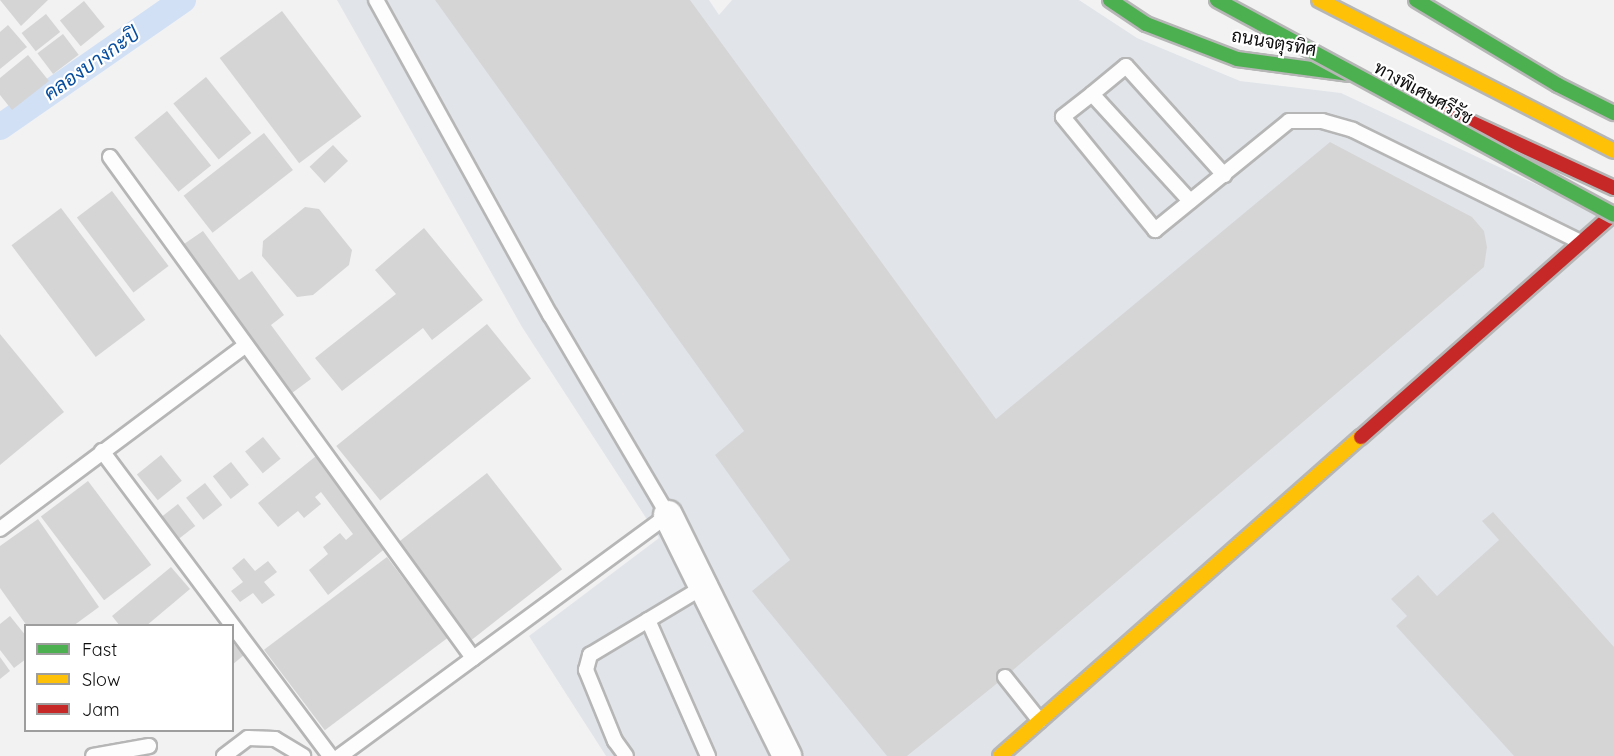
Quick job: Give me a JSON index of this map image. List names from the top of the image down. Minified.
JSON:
{"streets":{"main road":["ถนนจตุรทิศ","ทางพิเศษศรีรัช"]},"water":["คลองบางกะปิ"],"legend":["Fast","Slow","Jam"]}
